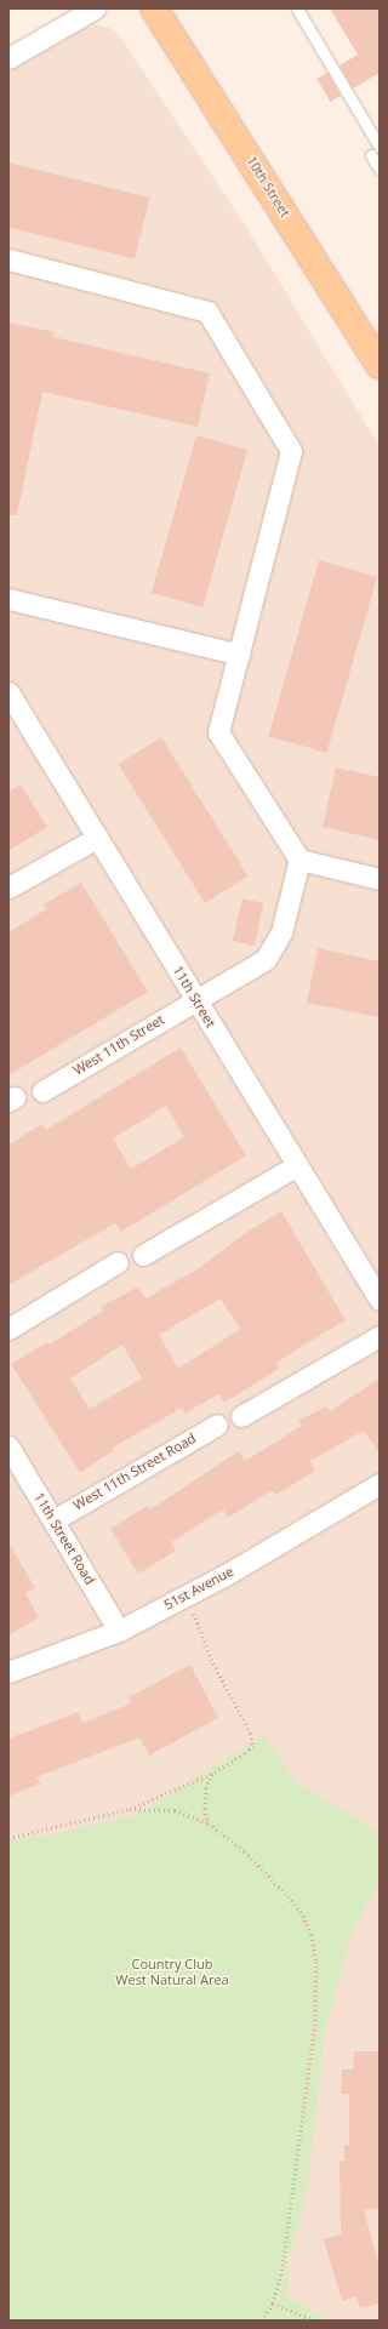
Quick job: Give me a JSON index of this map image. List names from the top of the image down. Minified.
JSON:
{"streets":{"main road":["10th Street"],"street":["11th Street","West 11th Street","West 11th Street Road","11th Street Road","51st Avenue"]},"crossings":[["11th Street","West 11th Street"],["West 11th Street Road","11th Street Road"],["11th Street Road","51st Avenue"]],"parks":["Country Club West Natural Area"]}
